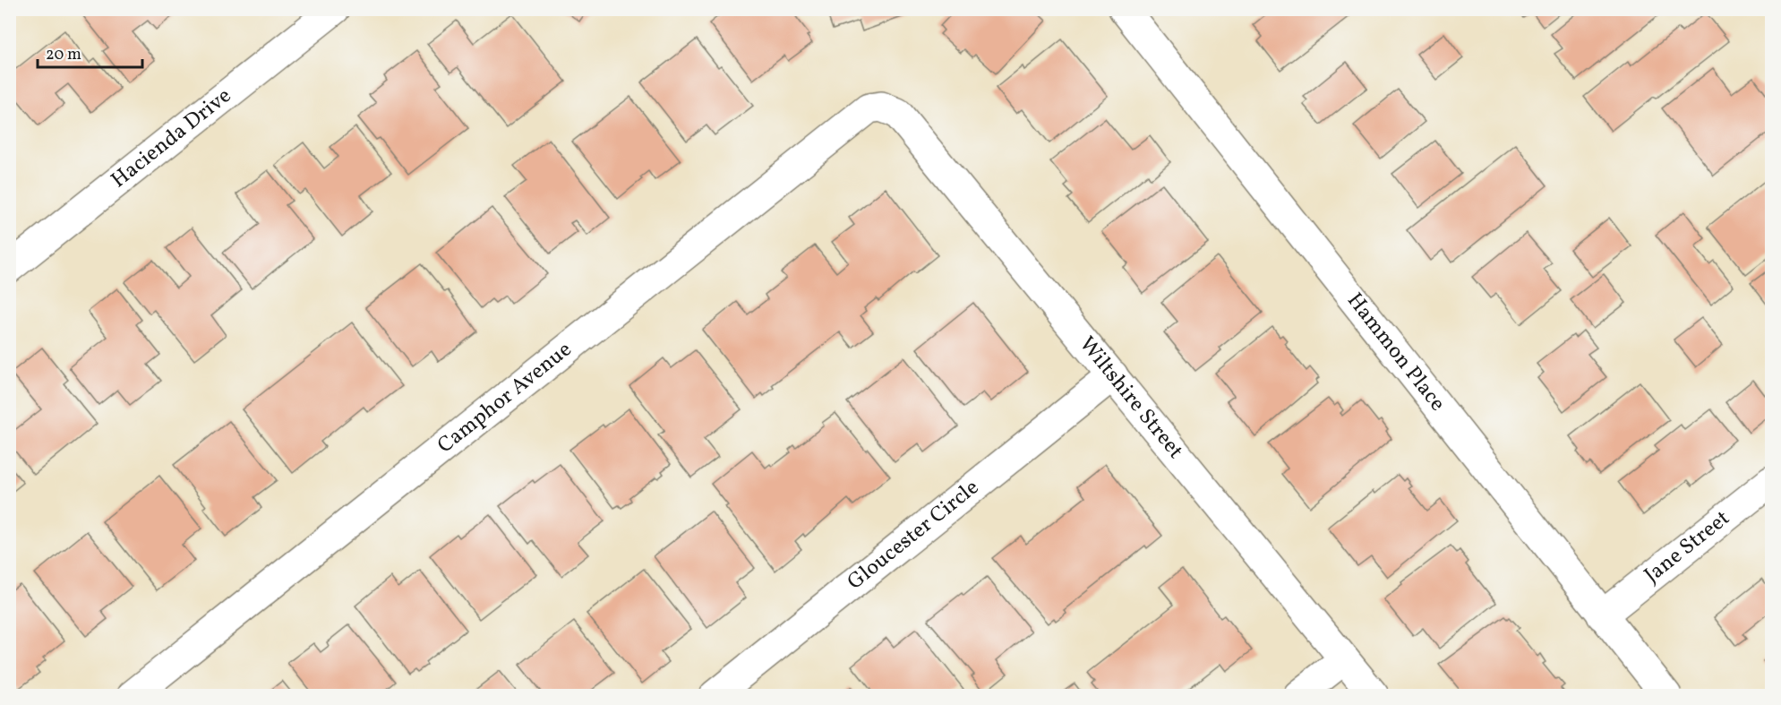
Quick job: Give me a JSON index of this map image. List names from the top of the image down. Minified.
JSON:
{"streets":{"street":["Hacienda Drive","Hammon Place","Wiltshire Street","Camphor Avenue","Gloucester Circle","Jane Street"]},"crossings":[["Hammon Place","Jane Street"],["Wiltshire Street","Camphor Avenue"],["Wiltshire Street","Gloucester Circle"]],"scale_bar":"20 m"}
